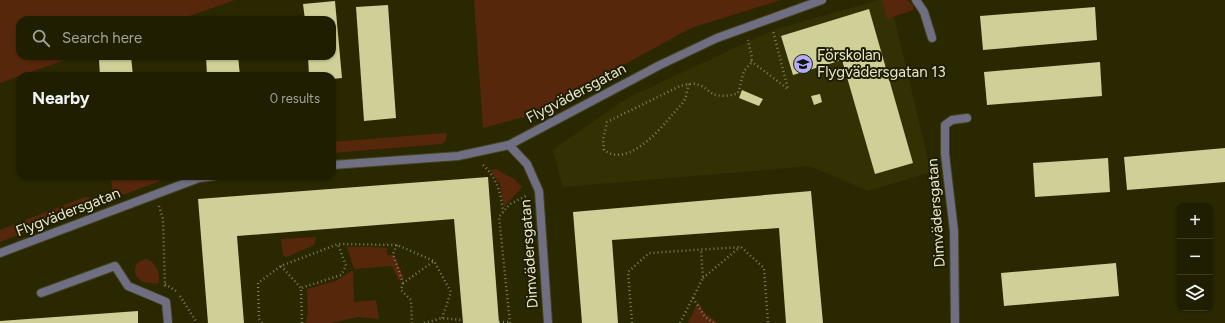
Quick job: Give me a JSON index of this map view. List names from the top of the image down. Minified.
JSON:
{"streets":{"street":["Flygvädersgatan","Dimvädersgatan"]},"crossings":[["Flygvädersgatan","Dimvädersgatan"]],"places":{"school or university":["Förskolan Flygvädersgatan 13"]},"page":{"search":"Search here","heading":["Nearby","0 results"],"map_buttons":["+","−"]}}
